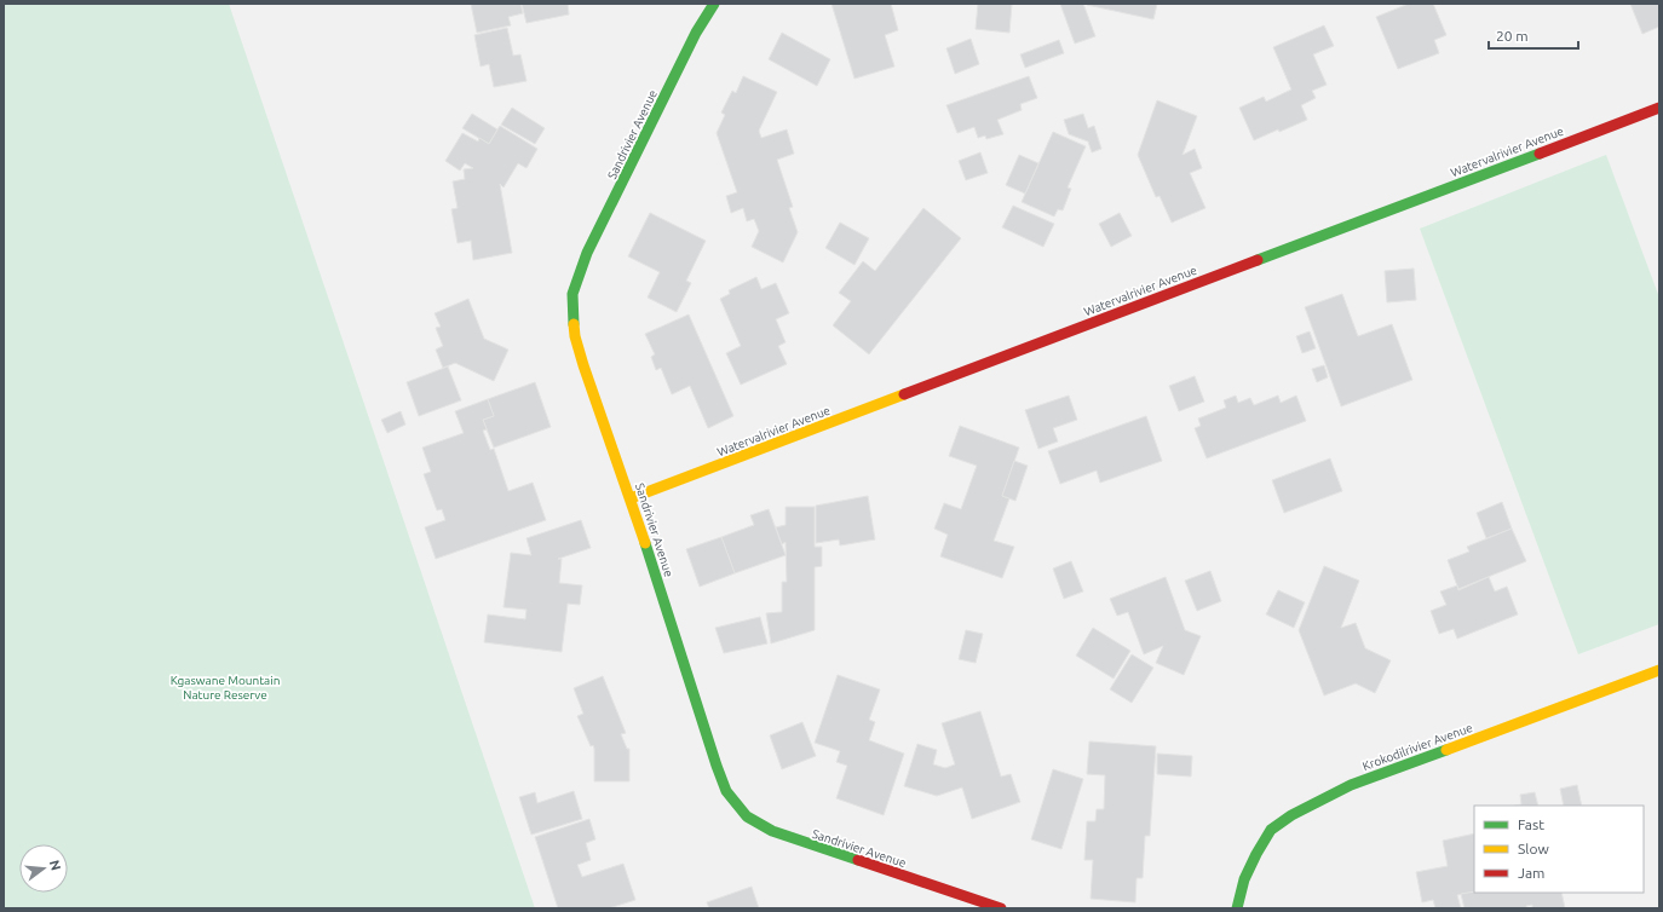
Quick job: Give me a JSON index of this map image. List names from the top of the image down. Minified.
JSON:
{"streets":{"street":["Sandrivier Avenue","Watervalrivier Avenue","Krokodilrivier Avenue"]},"crossings":[["Sandrivier Avenue","Watervalrivier Avenue"]],"parks":["Kgaswane Mountain Nature Reserve"],"legend":["Fast","Slow","Jam"],"scale_bar":"20 m","north":"right"}
